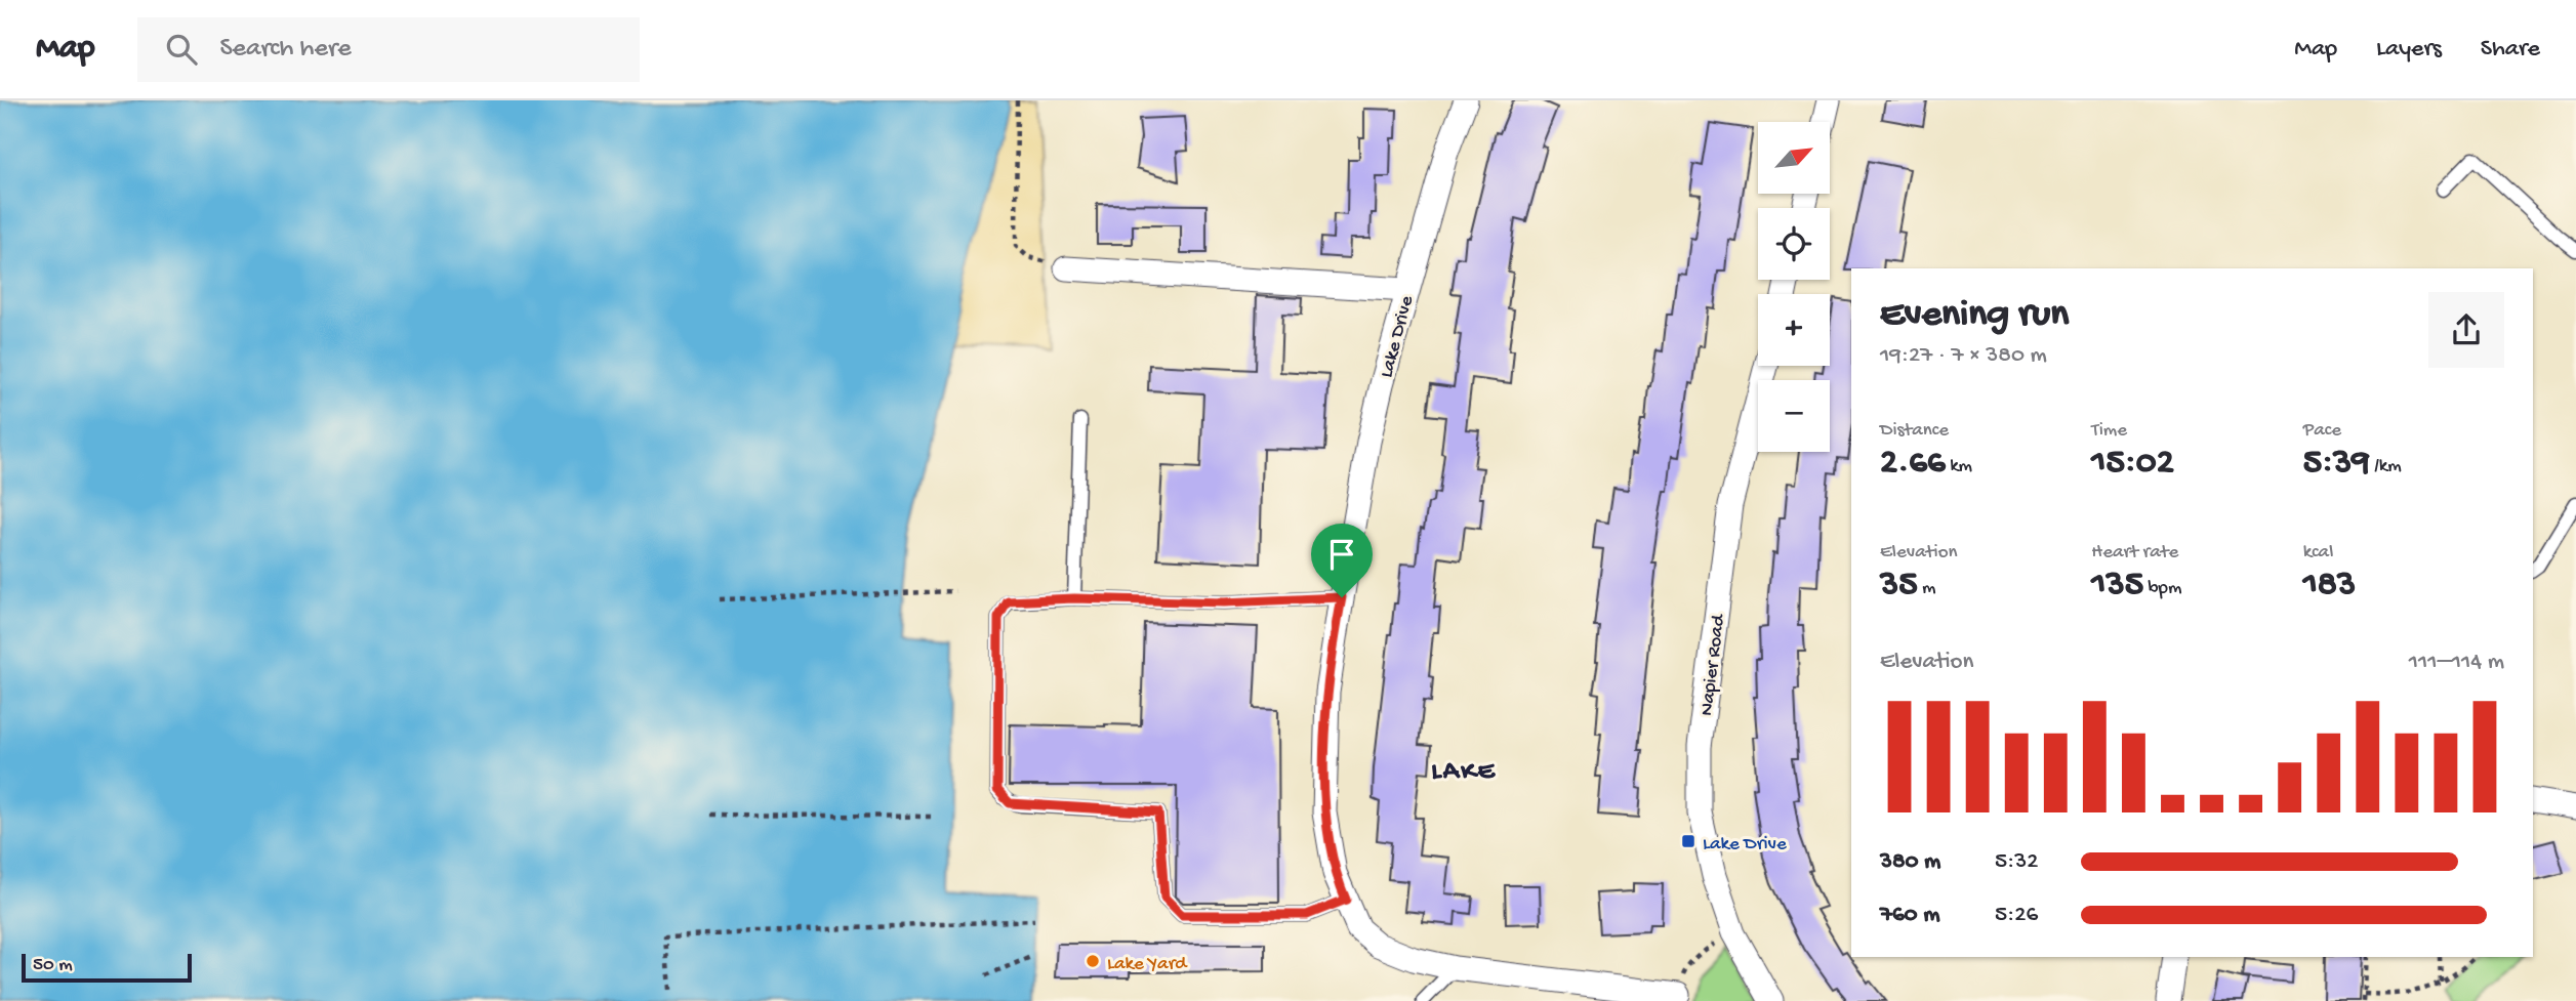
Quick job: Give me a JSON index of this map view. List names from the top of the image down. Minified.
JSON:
{"streets":{"street":["Lake Drive","Napier Road"]},"districts":["LAKE"],"places":{"transit":["Lake Drive"],"other":["Lake Yard"]},"scale_bar":"50 m","north":"top right","page":{"header":"Map","search":"Search here","nav":["Map","Layers","Share"],"map_buttons":["+","−"],"heading":["Evening run","19:27 · 7 × 380 m"],"stats":[["Distance","2.66 km"],["Time","15:02"],["Pace","5:39 /km"],["Elevation","35 m"],["Heart rate","135 bpm"],["kcal","183"]],"chart":["Elevation","111–114 m"],"list":[{"name":"380 m","note":"5:32"},{"name":"760 m","note":"5:26"}],"scale":"50 m"}}
